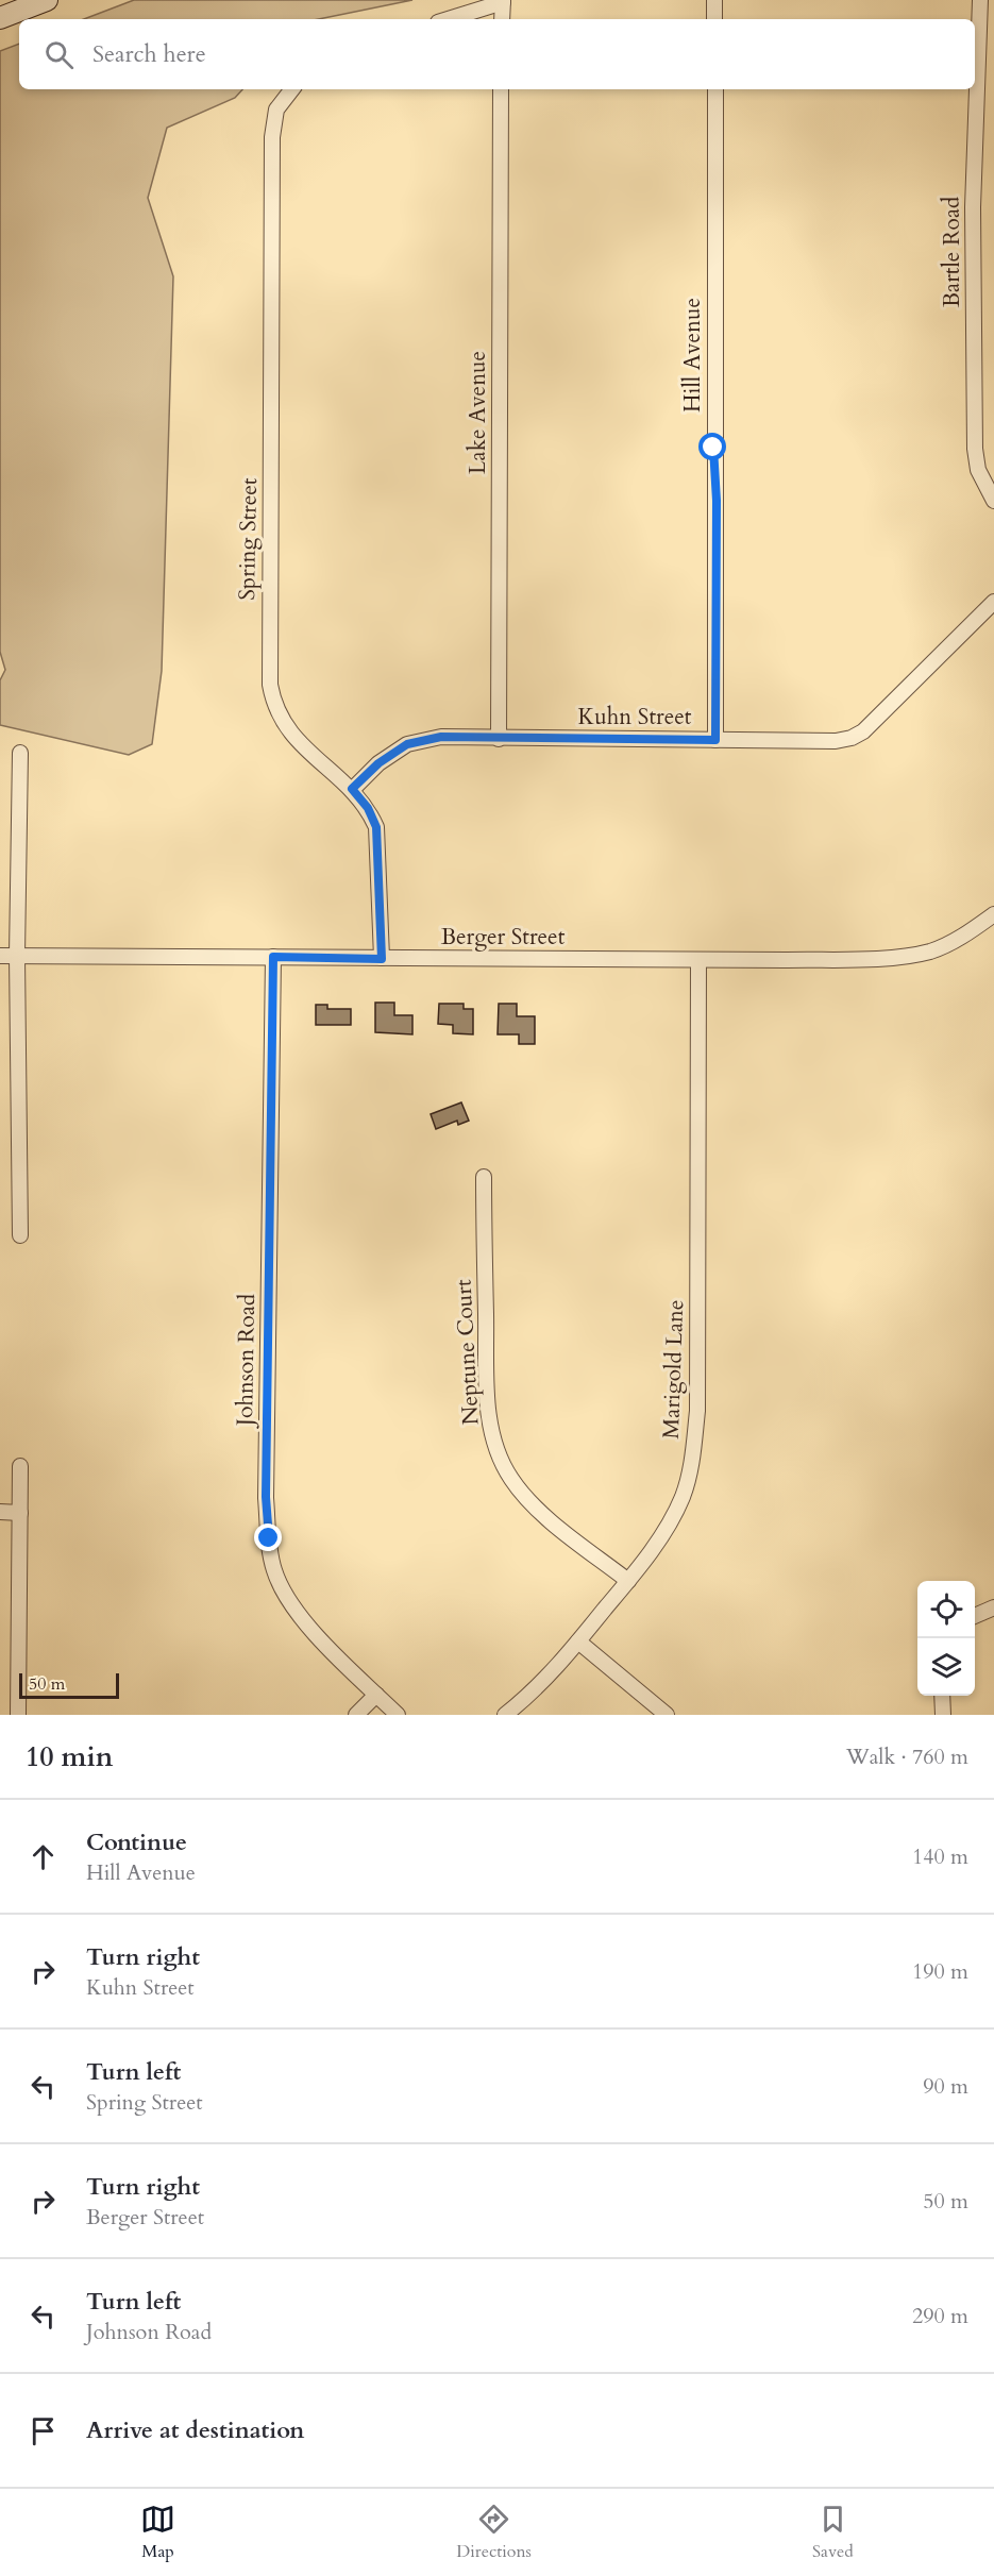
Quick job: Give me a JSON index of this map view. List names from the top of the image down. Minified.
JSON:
{"streets":{"street":["Bartle Road","Hill Avenue","Lake Avenue","Spring Street","Kuhn Street","Berger Street","Neptune Court","Johnson Road","Marigold Lane"]},"crossings":[["Hill Avenue","Kuhn Street"],["Lake Avenue","Kuhn Street"],["Spring Street","Kuhn Street"],["Spring Street","Berger Street"],["Berger Street","Johnson Road"],["Berger Street","Marigold Lane"],["Neptune Court","Marigold Lane"]],"scale_bar":"50 m","page":{"search":"Search here","scale":"50 m","heading":["10 min","Walk · 760 m"],"list":[["Continue","Hill Avenue","140 m"],["Turn right","Kuhn Street","190 m"],["Turn left","Spring Street","90 m"],["Turn right","Berger Street","50 m"],["Turn left","Johnson Road","290 m"],"Arrive at destination"],"nav":["Map","Directions","Saved"]}}
